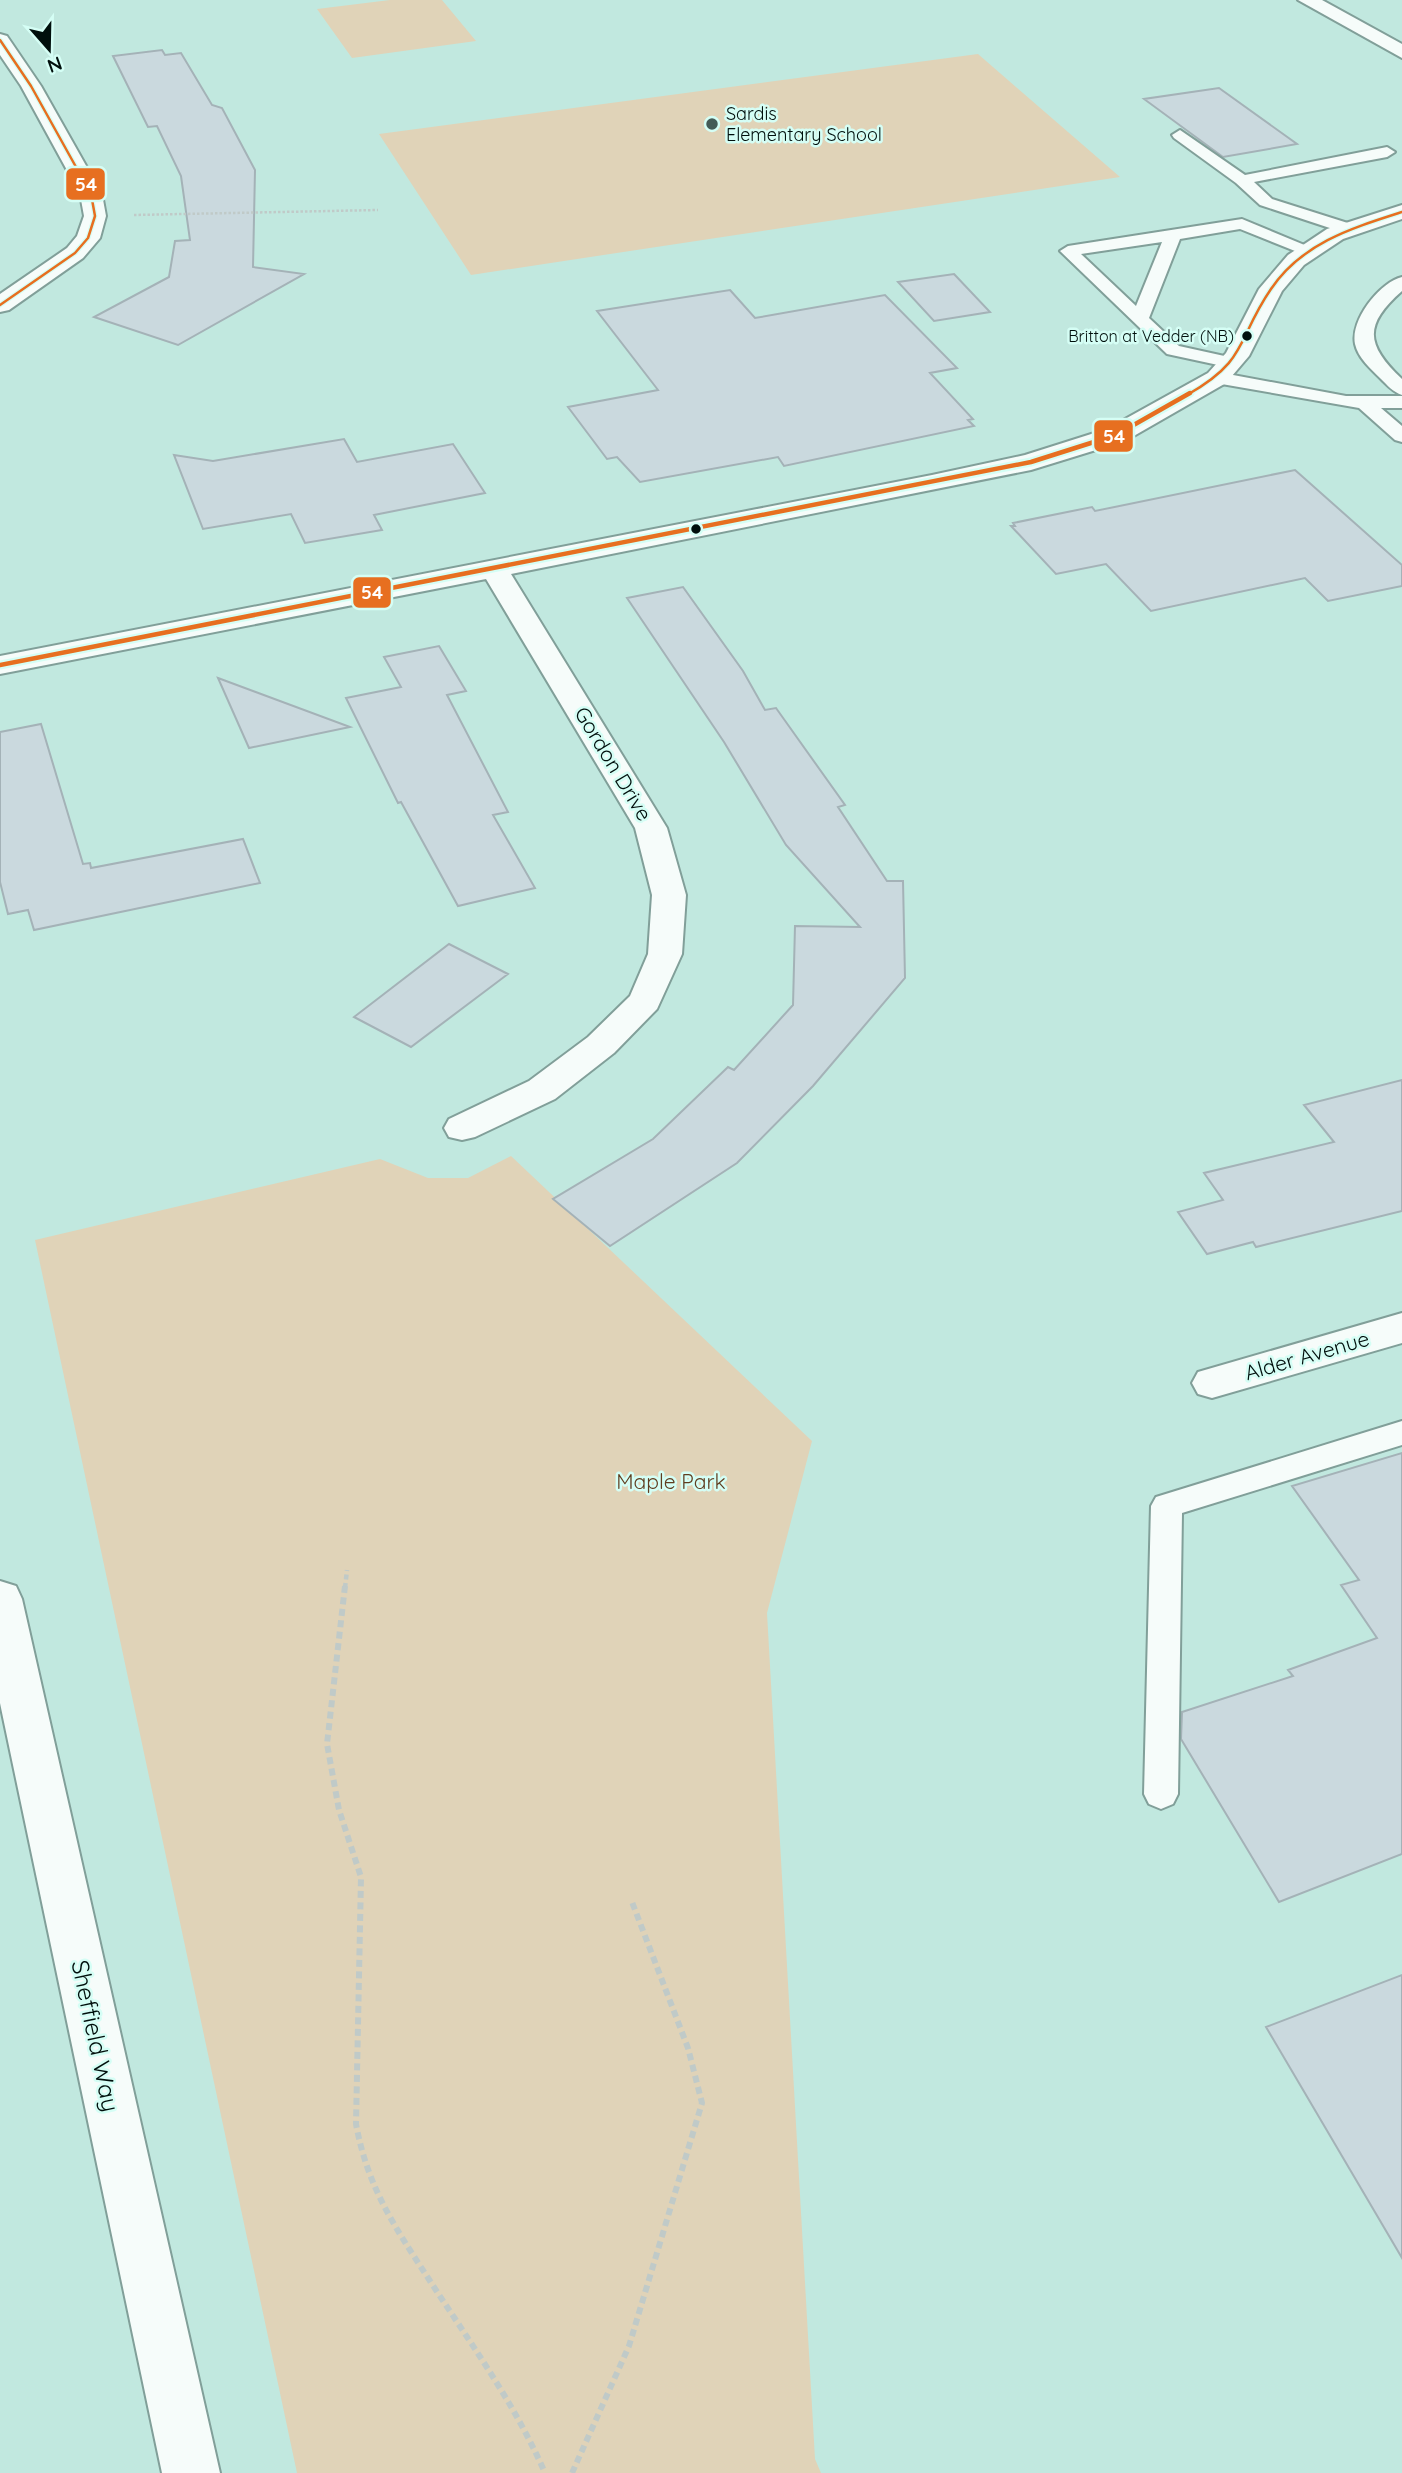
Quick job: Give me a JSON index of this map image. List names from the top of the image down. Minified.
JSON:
{"streets":{"street":["Gordon Drive","Alder Avenue","Sheffield Way"]},"parks":["Maple Park"],"places":["Sardis Elementary School","Britton at Vedder (NB)"],"lines":["transit line 54"],"north":"bottom"}
